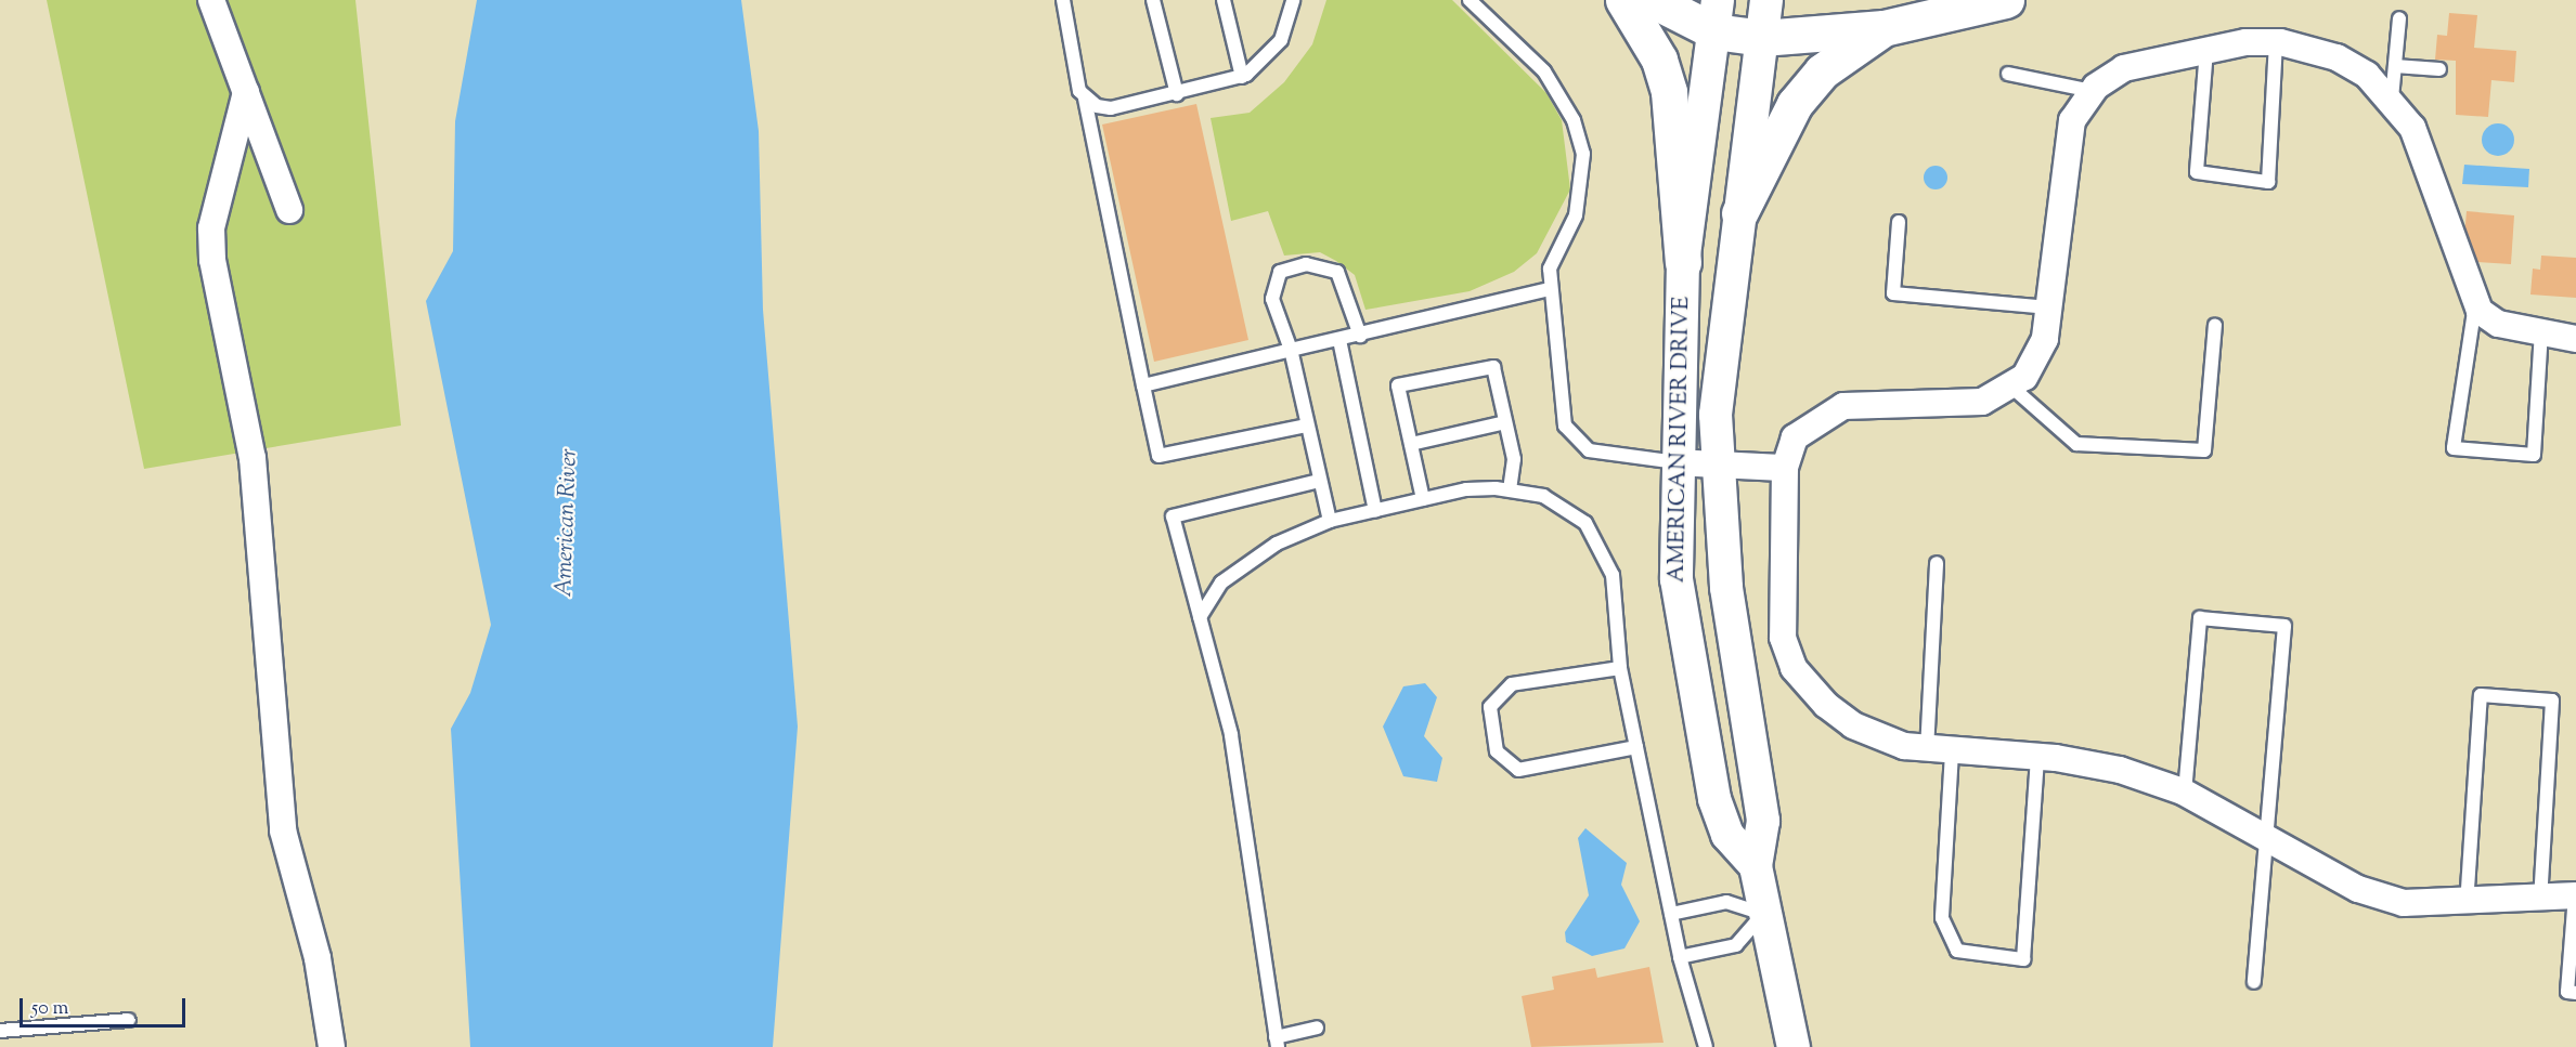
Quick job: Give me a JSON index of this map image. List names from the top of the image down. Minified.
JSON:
{"streets":{"street":["AMERICAN RIVER DRIVE"]},"water":["American River"],"scale_bar":"50 m"}
